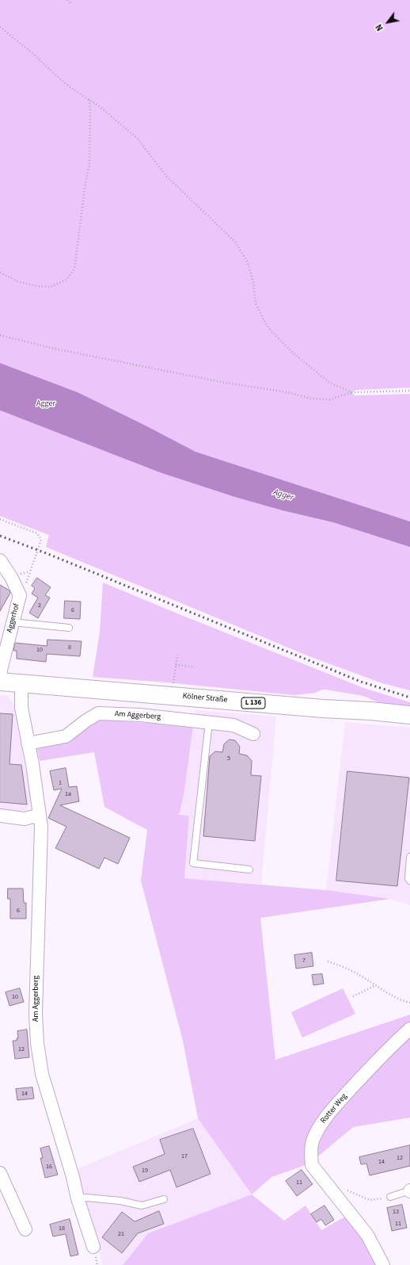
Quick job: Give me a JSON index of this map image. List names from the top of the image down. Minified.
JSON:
{"streets":{"main road":["Kölner Straße","L 136"],"street":["Aggerhof","Am Aggerberg","Rotter Weg"]},"crossings":[["Aggerhof","Kölner Straße"],["Kölner Straße","Am Aggerberg"]],"water":["Agger"],"parks":["Agger"],"house_numbers":["2","6","8","10","5","1","1a","6","7","10","12","14","17","12","14","16","19","11","13","11","18","21"],"north":"bottom left"}
